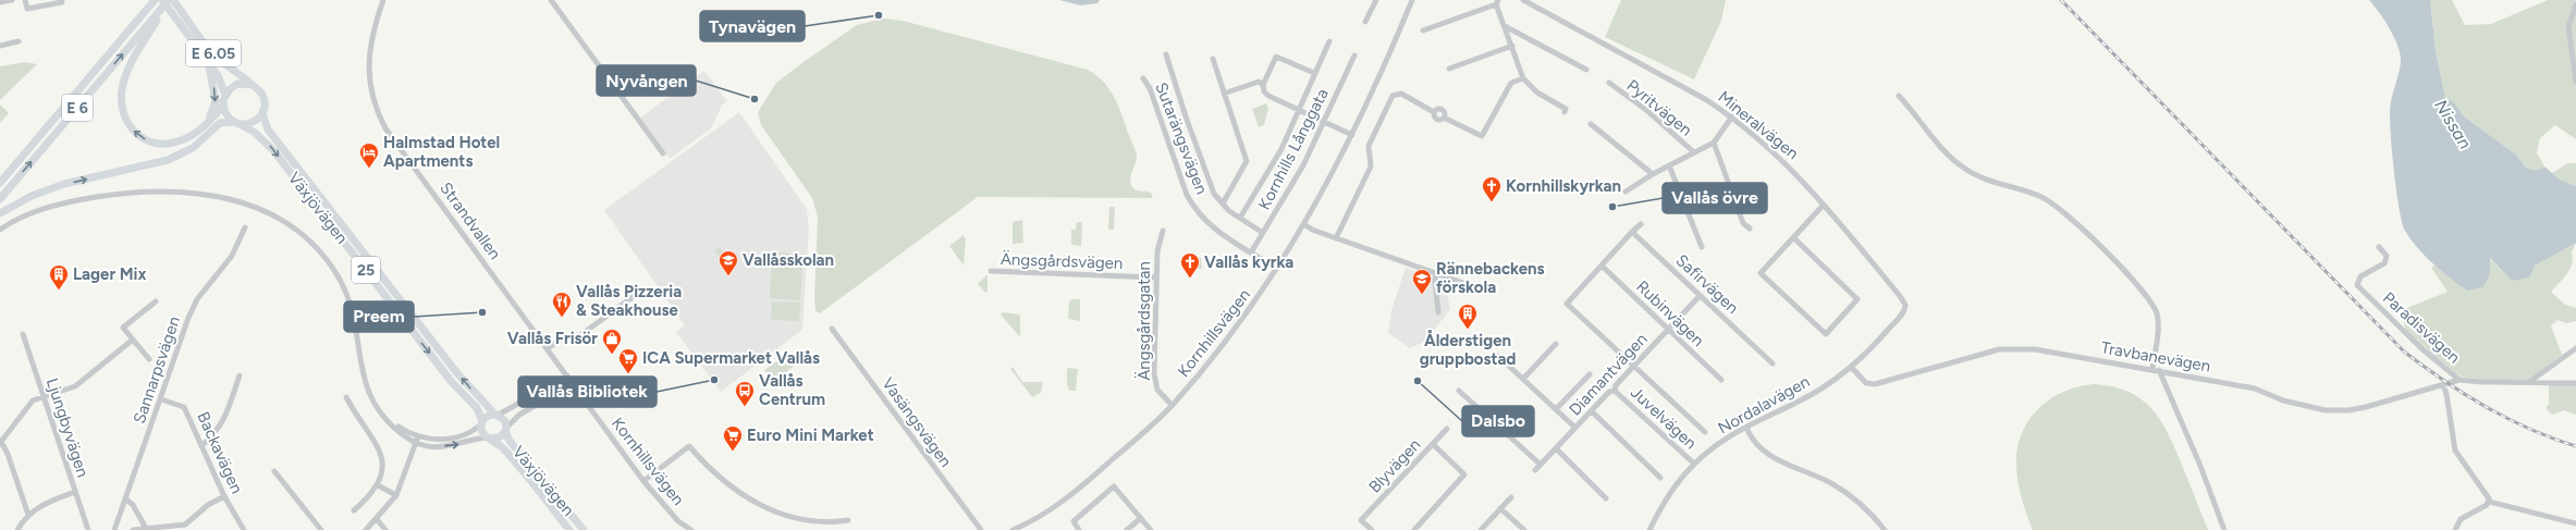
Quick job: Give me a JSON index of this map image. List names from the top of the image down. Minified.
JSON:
{"streets":{"highway":["E 6.05","E 6","Växjövägen","25"],"street":["Pyritvägen","Mineralvägen","Sutarängsvägen","Kornhills Långgata","Strandvallen","Ängsgårdsvägen","Safirvägen","Rubinvägen","Ängsgårdsgatan","Paradisvägen","Kornhillsvägen","Travbanevägen","Sannarpsvägen","Diamantvägen","Nordalavägen","Juvelvägen","Vasängsvägen","Ljungbyvägen","Backavägen","Blyvägen"]},"crossings":[["E 6.05","E 6"],["E 6.05","Växjövägen"],["E 6","Växjövägen"],["Mineralvägen","Nordalavägen"],["Sutarängsvägen","Kornhills Långgata"],["Sutarängsvägen","Kornhillsvägen"],["Strandvallen","Kornhillsvägen"],["Ängsgårdsvägen","Ängsgårdsgatan"],["Safirvägen","Diamantvägen"],["Rubinvägen","Diamantvägen"],["Ängsgårdsgatan","Kornhillsvägen"],["Paradisvägen","Travbanevägen"],["Travbanevägen","Nordalavägen"],["Sannarpsvägen","Backavägen"],["Diamantvägen","Juvelvägen"],["Nordalavägen","Juvelvägen"]],"water":["Nissan"],"places":{"other":["Tynavägen","Nyvången","Vallås övre","Preem","Vallås Bibliotek","Dalsbo"],"hotel":["Halmstad Hotel Apartments"],"church":["Kornhillskyrkan","Vallås kyrka"],"school or university":["Vallåsskolan","Rännebackens förskola"],"building":["Lager Mix","Ålderstigen gruppbostad"],"restaurant":["Vallås Pizzeria & Steakhouse"],"shop":["Vallås Frisör"],"supermarket":["ICA Supermarket Vallås","Euro Mini Market"],"bus stop":["Vallås Centrum"]}}
